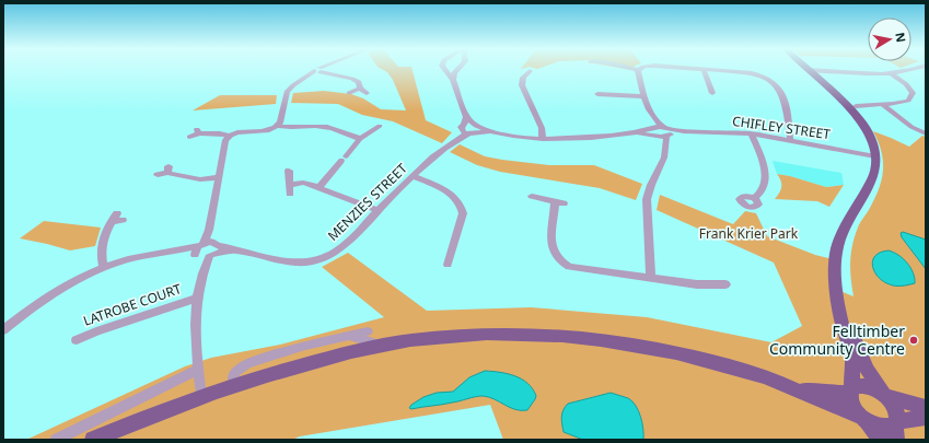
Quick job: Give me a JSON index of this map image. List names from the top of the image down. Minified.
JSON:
{"streets":{"street":["CHIFLEY STREET","MENZIES STREET","LATROBE COURT"]},"parks":["Frank Krier Park"],"places":["Felltimber Community Centre"],"north":"right"}
